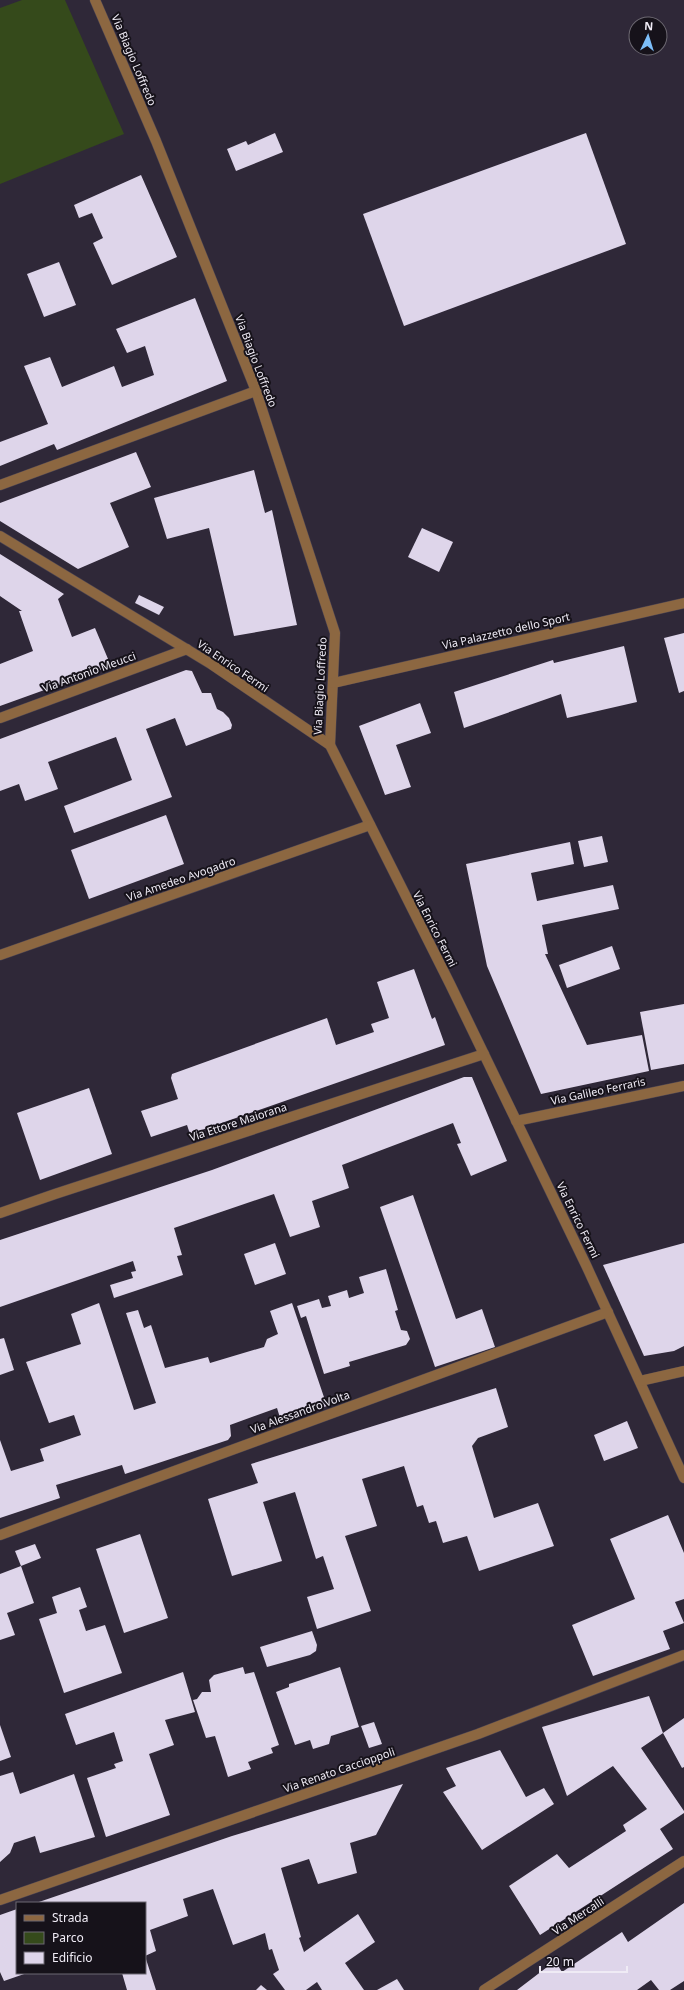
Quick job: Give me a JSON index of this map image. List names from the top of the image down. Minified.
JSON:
{"streets":{"street":["Via Biagio Loffredo","Via Palazzetto dello Sport","Via Enrico Fermi","Via Antonio Meucci","Via Amedeo Avogadro","Via Galileo Ferraris","Via Ettore Maiorana","Via Alessandro Volta","Via Renato Caccioppoli","Via Mercalli"]},"crossings":[["Via Biagio Loffredo","Via Palazzetto dello Sport"],["Via Biagio Loffredo","Via Enrico Fermi"],["Via Enrico Fermi","Via Antonio Meucci"],["Via Enrico Fermi","Via Amedeo Avogadro"],["Via Enrico Fermi","Via Galileo Ferraris"],["Via Enrico Fermi","Via Ettore Maiorana"],["Via Enrico Fermi","Via Alessandro Volta"]],"legend":["Strada","Parco","Edificio"],"scale_bar":"20 m","north":"top"}
